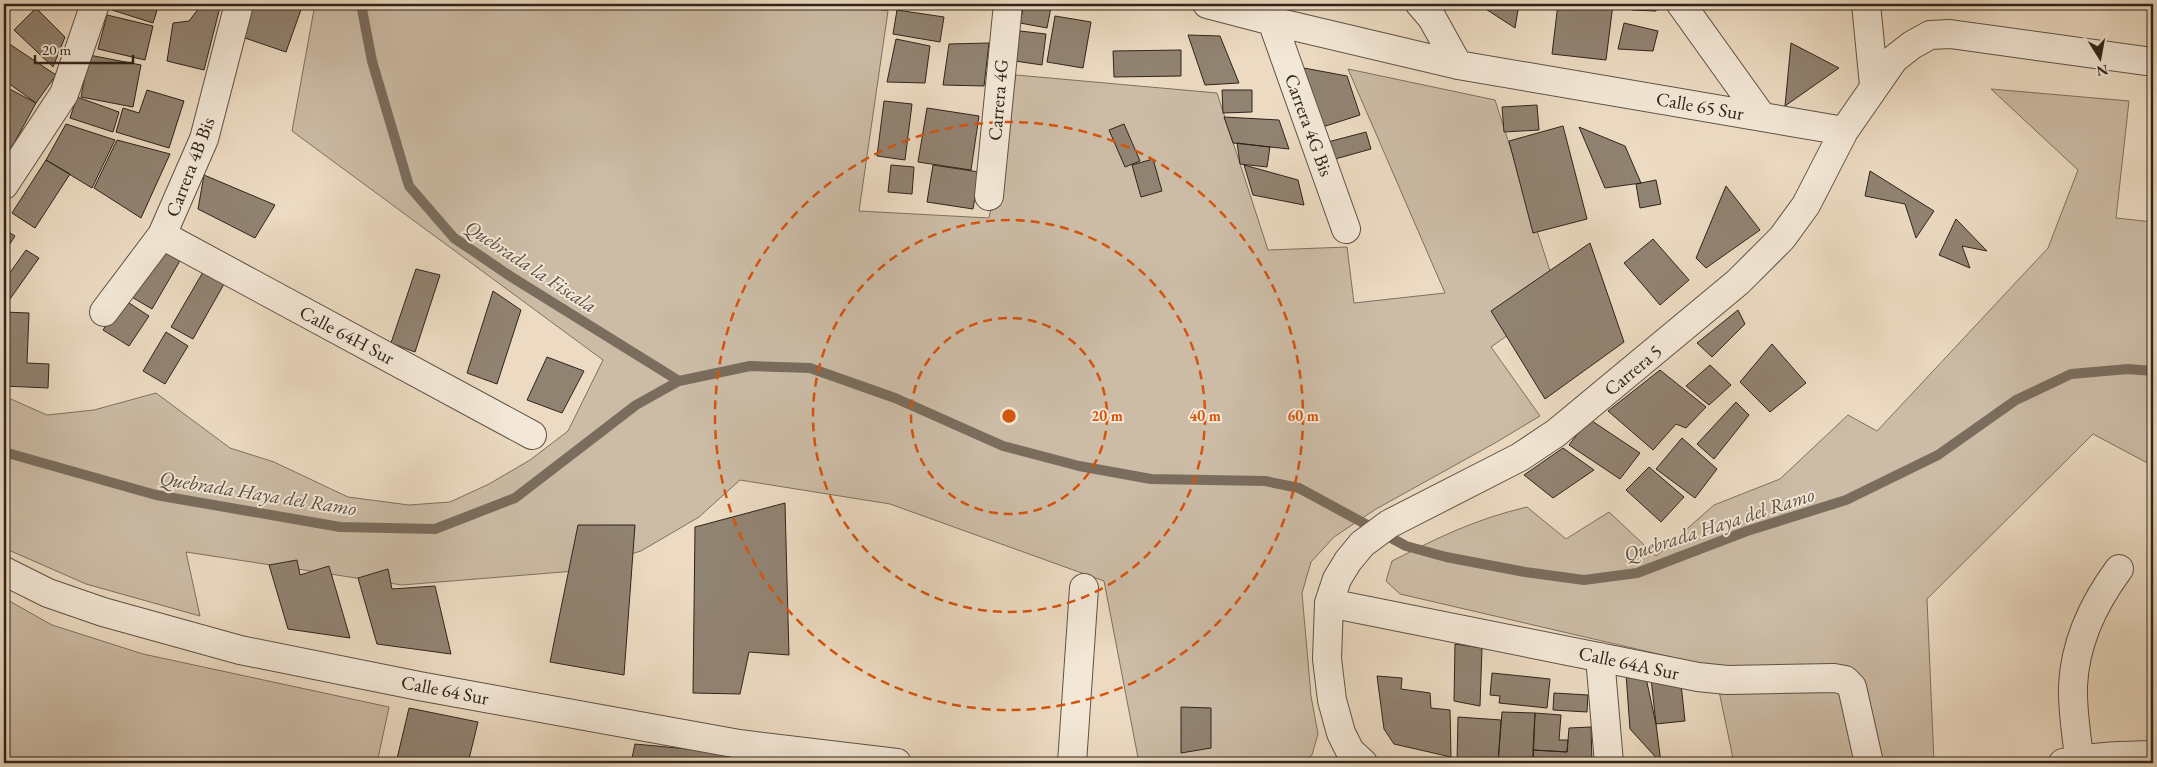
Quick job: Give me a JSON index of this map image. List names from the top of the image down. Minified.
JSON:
{"streets":{"street":["Carrera 4G","Calle 65 Sur","Carrera 4G Bis","Carrera 4B Bis","Calle 64H Sur","Carrera 5","Calle 64A Sur","Calle 64 Sur"]},"crossings":[["Calle 65 Sur","Carrera 4G Bis"],["Calle 65 Sur","Carrera 5"],["Carrera 4B Bis","Calle 64H Sur"],["Carrera 5","Calle 64A Sur"]],"water":["Quebrada la Fiscala","Quebrada Haya del Ramo"],"scale_bar":"20 m","north":"bottom","rings":["20 m","40 m","60 m"]}
